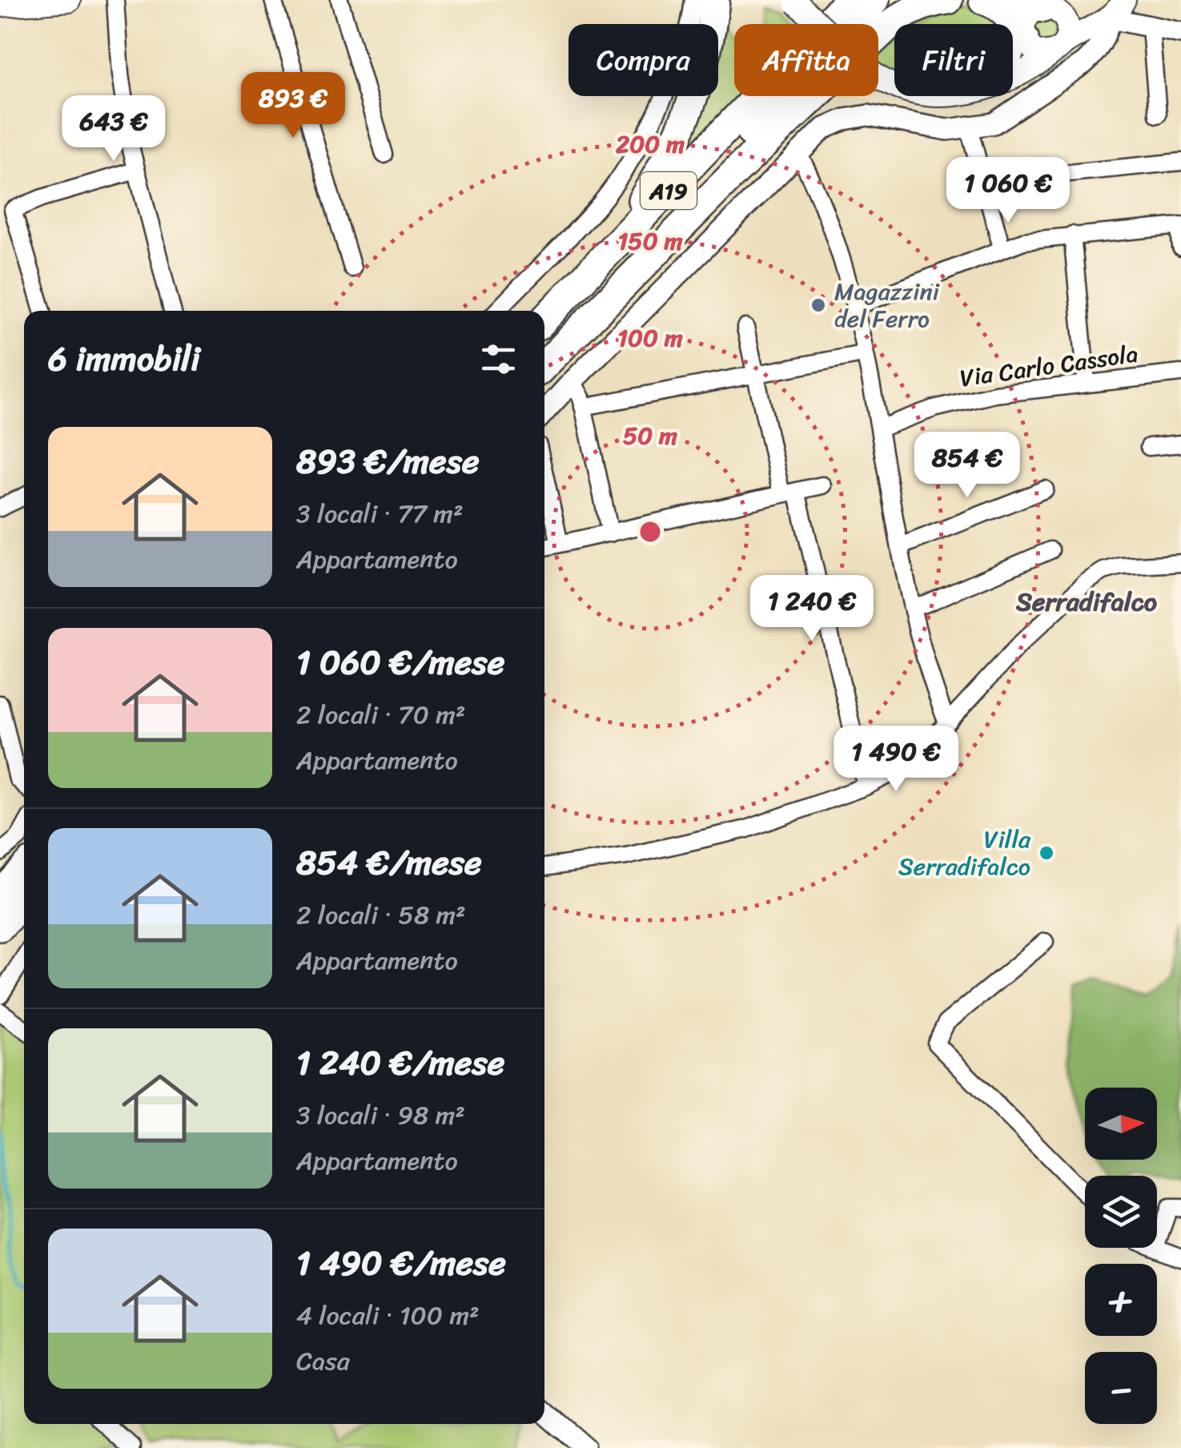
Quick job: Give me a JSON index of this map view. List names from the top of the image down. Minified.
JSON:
{"streets":{"highway":["A19"],"street":["Via Carlo Cassola"]},"districts":["Serradifalco"],"places":["Magazzini del Ferro","Villa Serradifalco"],"north":"right","page":{"chip":["Compra","Affitta","Filtri"],"price":["893 €","643 €","1 060 €","854 €","1 240 €","1 490 €"],"heading":"6 immobili","list":[{"name":"893 €/mese","note":"3 locali · 77 m² · Appartamento"},{"name":"1 060 €/mese","note":"2 locali · 70 m² · Appartamento"},{"name":"854 €/mese","note":"2 locali · 58 m² · Appartamento"},{"name":"1 240 €/mese","note":"3 locali · 98 m² · Appartamento"},{"name":"1 490 €/mese","note":"4 locali · 100 m² · Casa"}],"map_buttons":["+","−"]},"rings":["200 m","150 m","100 m","50 m"]}
